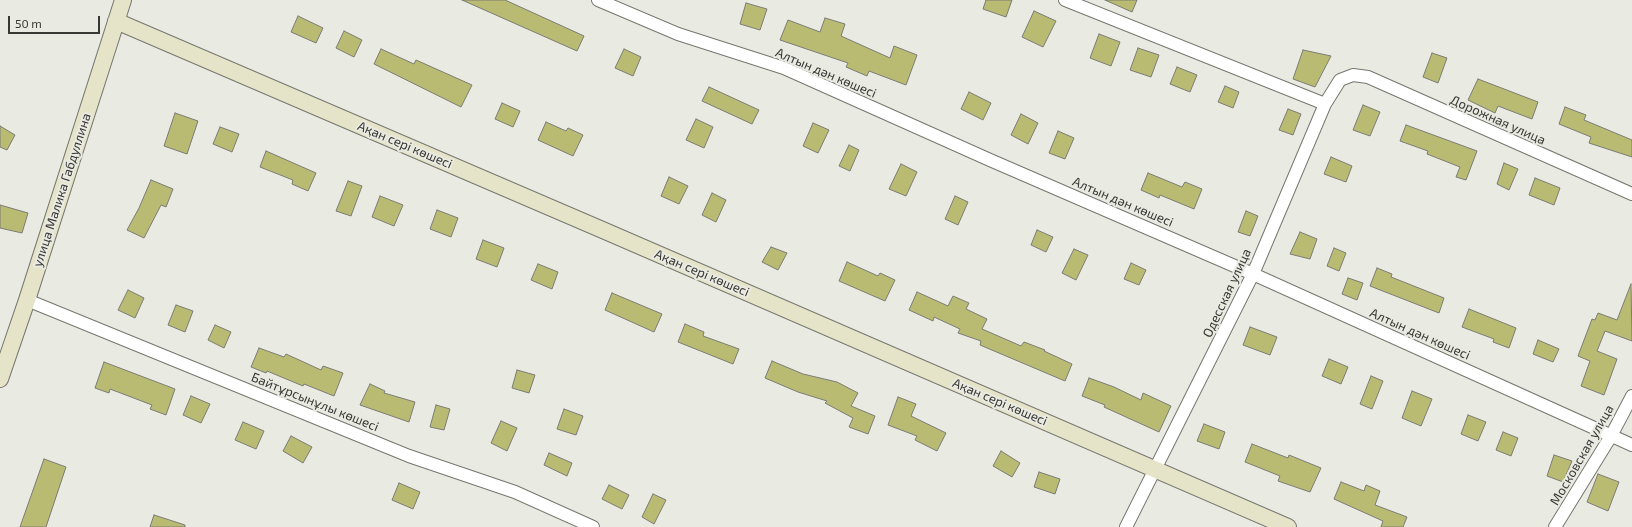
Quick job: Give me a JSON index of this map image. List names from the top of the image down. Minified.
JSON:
{"streets":{"street":["Алтын дән көшесі","Дорожная улица","Ақан сері көшесі","улица Малика Габдуллина","Одесская улица","Байтұрсынұлы көшесі","Московская улица"]},"crossings":[["Алтын дән көшесі","Одесская улица"],["Алтын дән көшесі","Московская улица"],["Дорожная улица","Одесская улица"],["Ақан сері көшесі","улица Малика Габдуллина"],["Ақан сері көшесі","Одесская улица"],["улица Малика Габдуллина","Байтұрсынұлы көшесі"]],"scale_bar":"50 m"}
